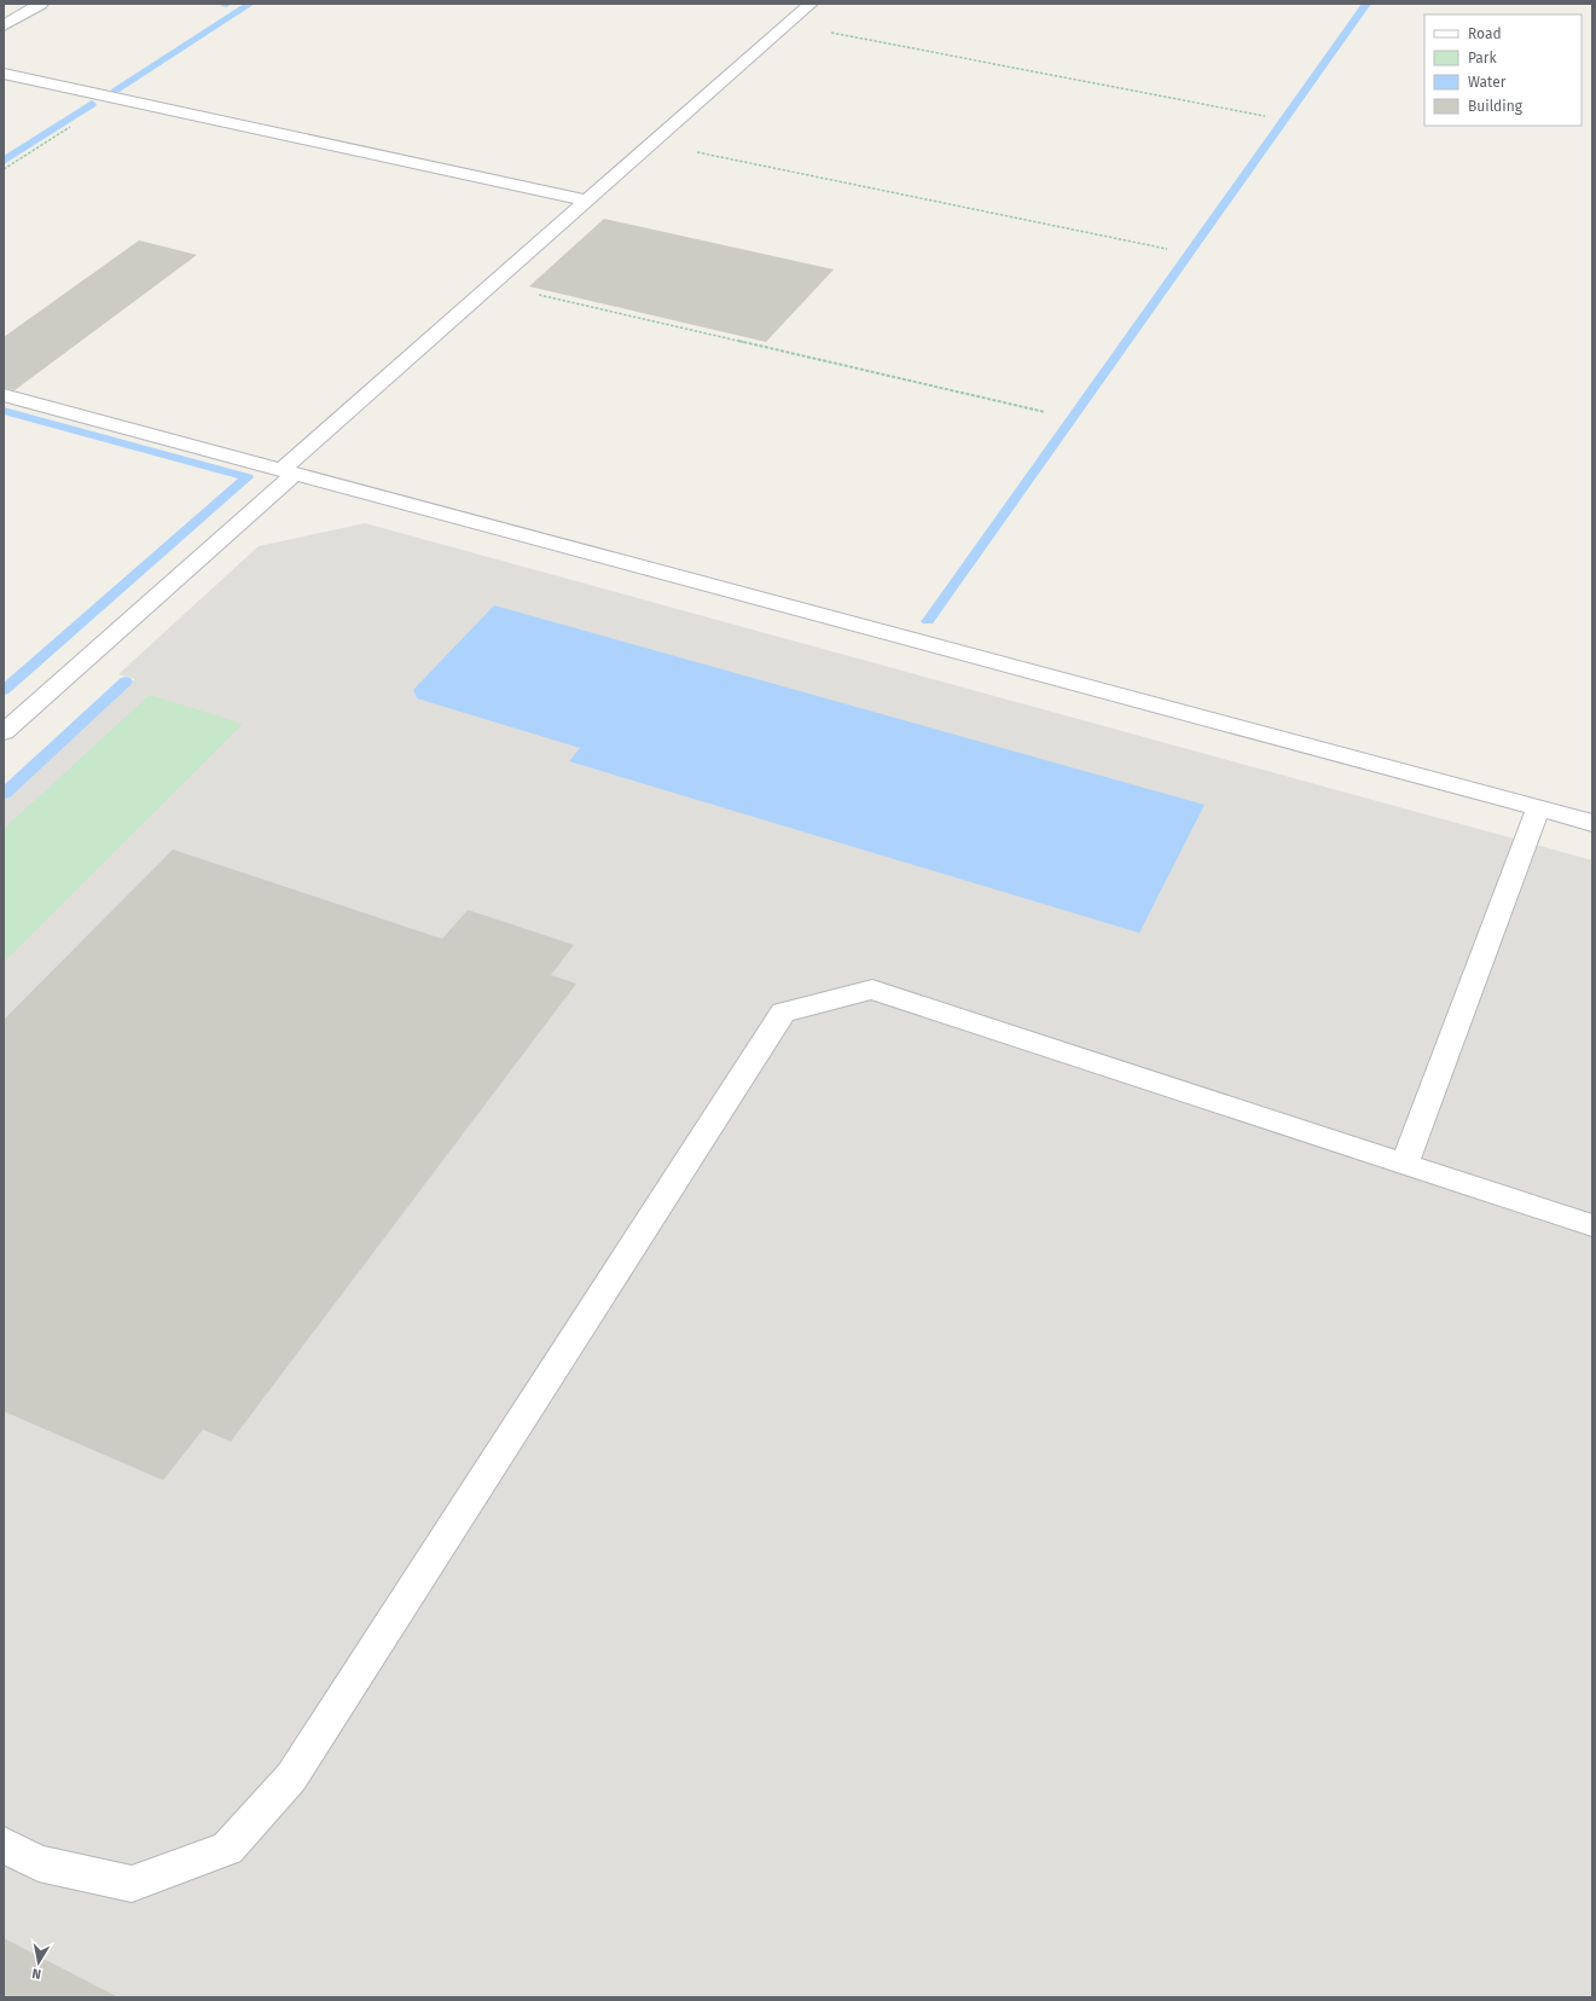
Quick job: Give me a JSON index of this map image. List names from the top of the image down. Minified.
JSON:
{"legend":["Road","Park","Water","Building"],"north":"bottom"}
